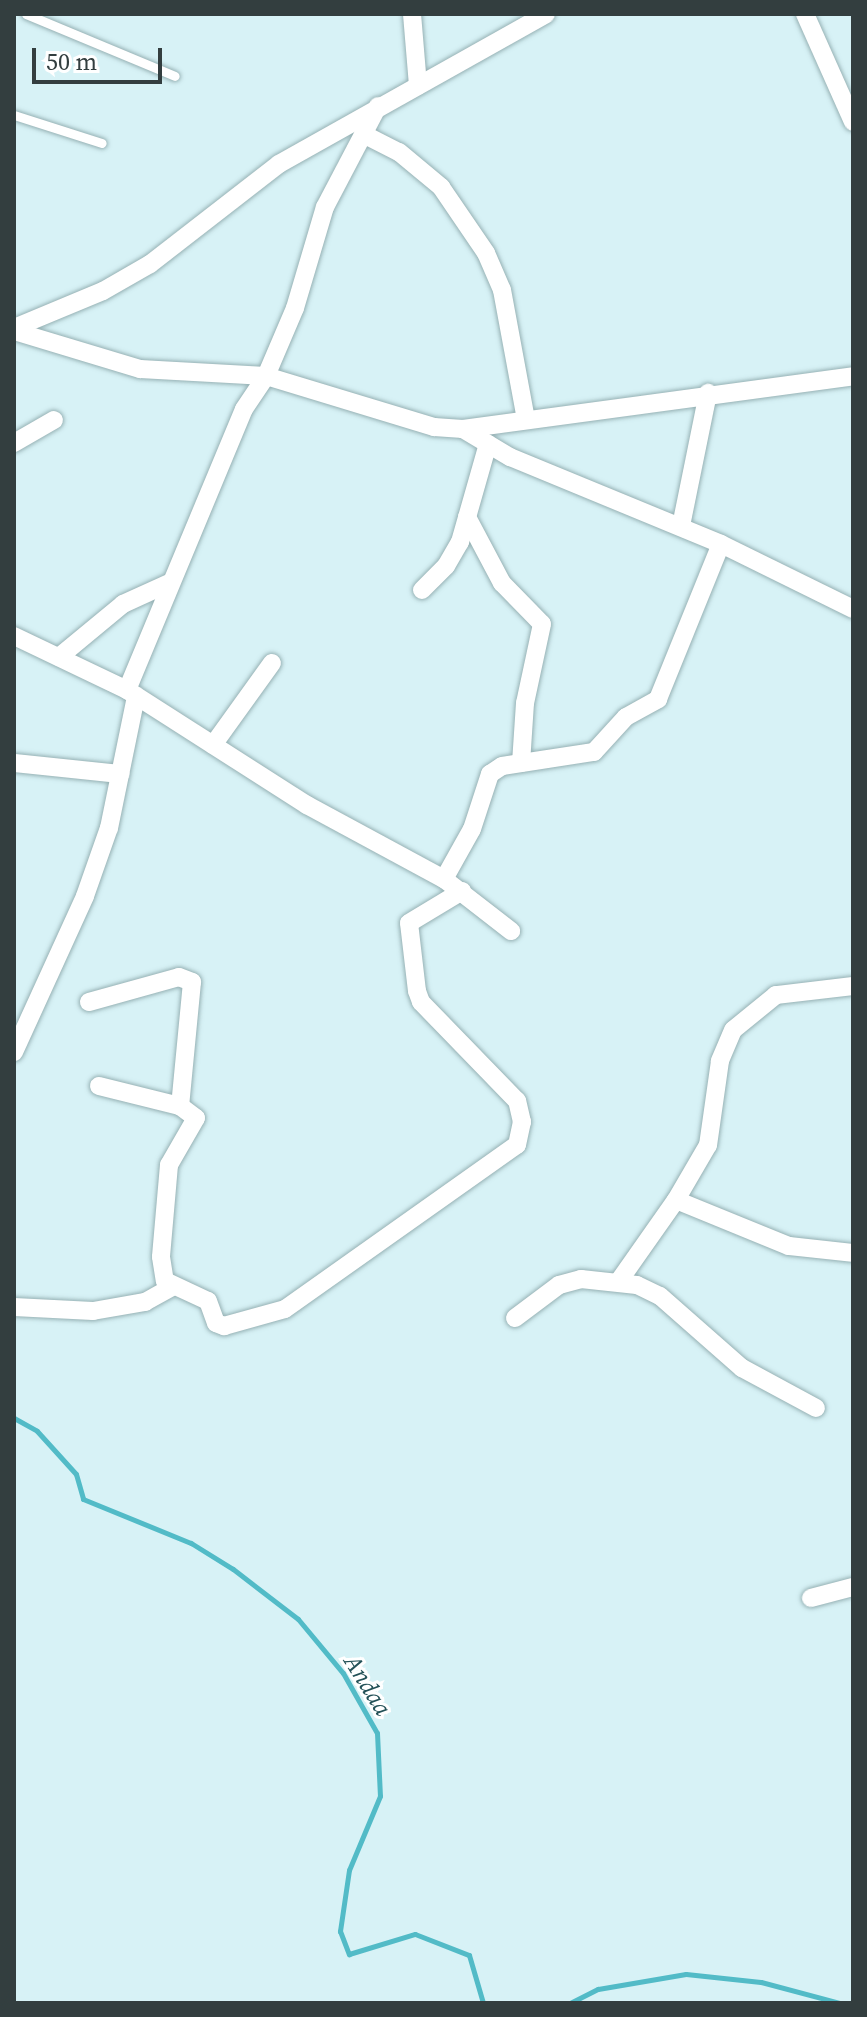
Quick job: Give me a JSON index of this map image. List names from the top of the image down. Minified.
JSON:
{"water":["Andaa"],"scale_bar":"50 m"}
